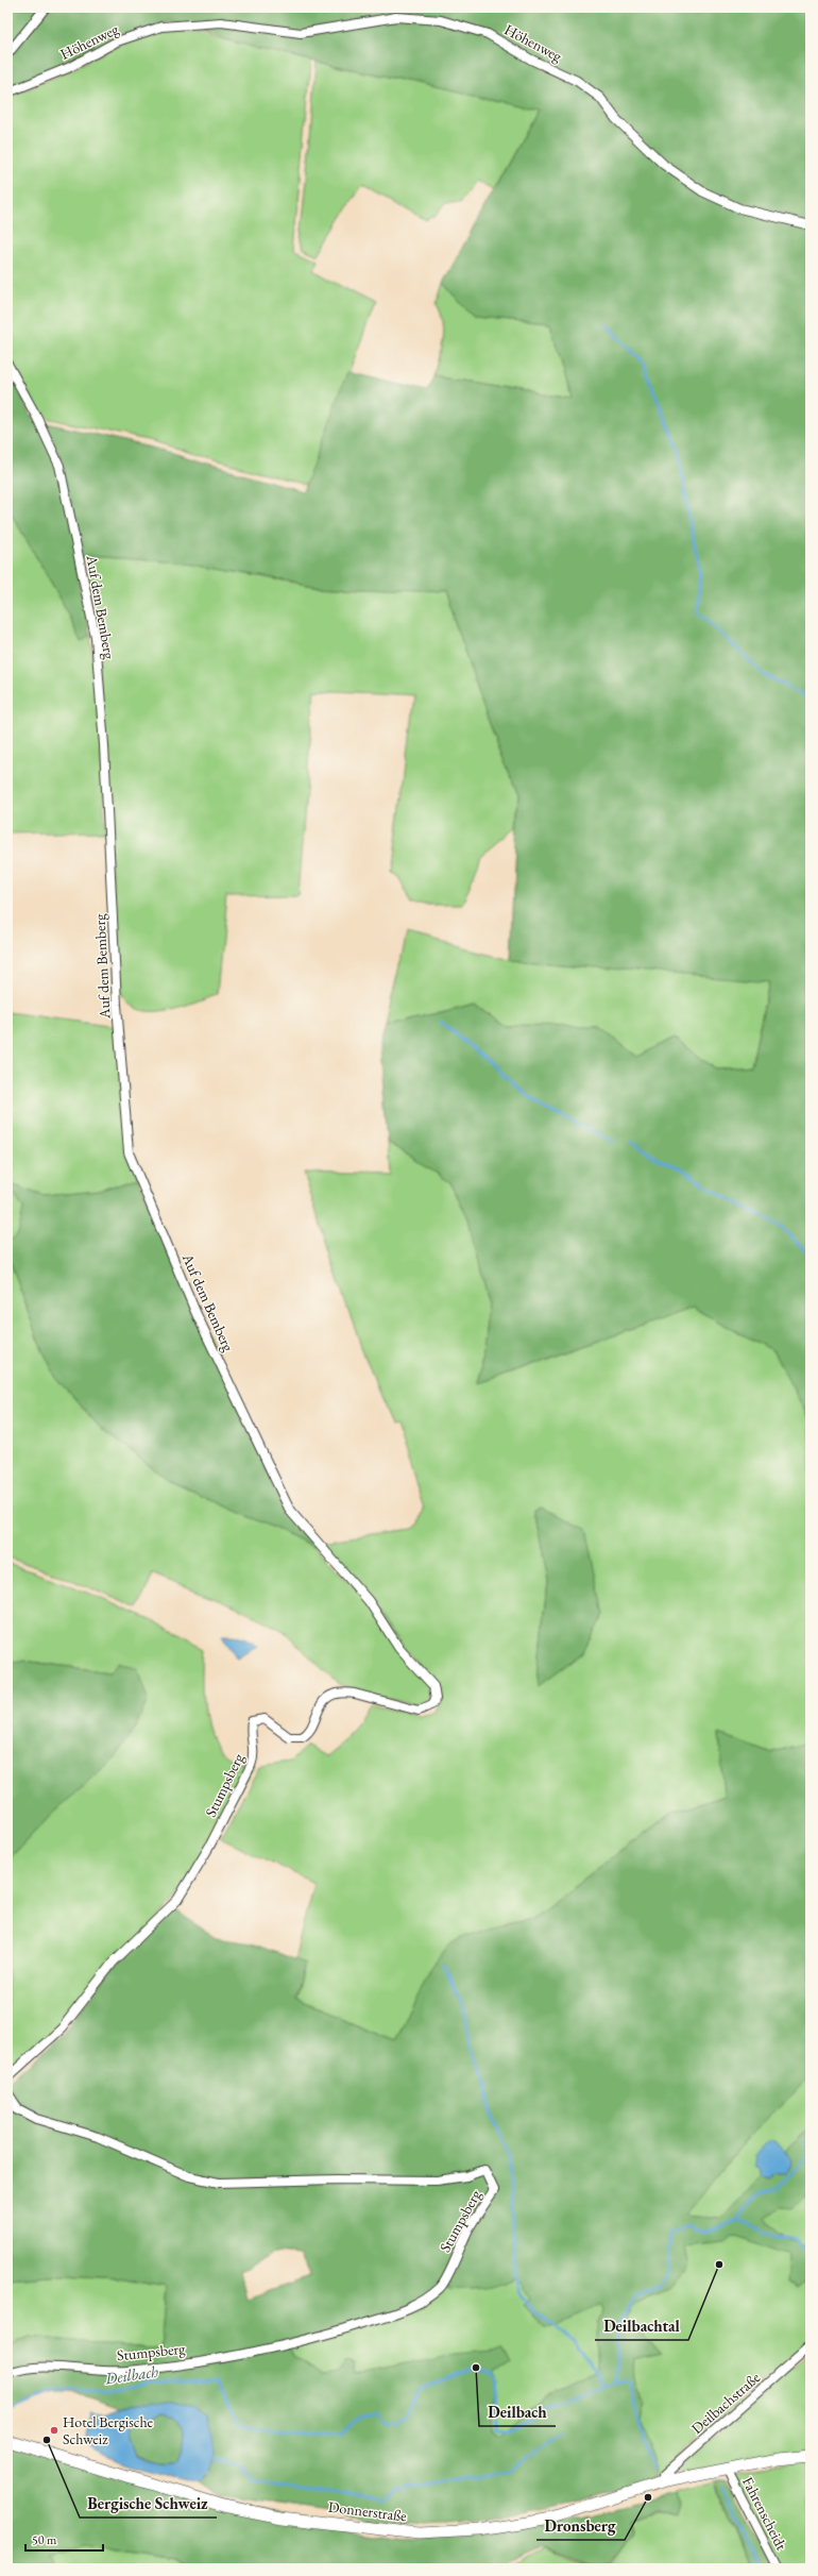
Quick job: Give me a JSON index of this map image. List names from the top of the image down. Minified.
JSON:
{"streets":{"main road":["Donnerstraße"],"street":["Höhenweg","Auf dem Bemberg","Stumpsberg","Deilbachstraße","Fahrenscheidt"]},"crossings":[["Auf dem Bemberg","Stumpsberg"],["Deilbachstraße","Donnerstraße"],["Donnerstraße","Fahrenscheidt"]],"water":["Deilbach"],"places":["Deilbachtal","Deilbach","Hotel Bergische Schweiz","Bergische Schweiz","Dronsberg"],"scale_bar":"50 m"}
